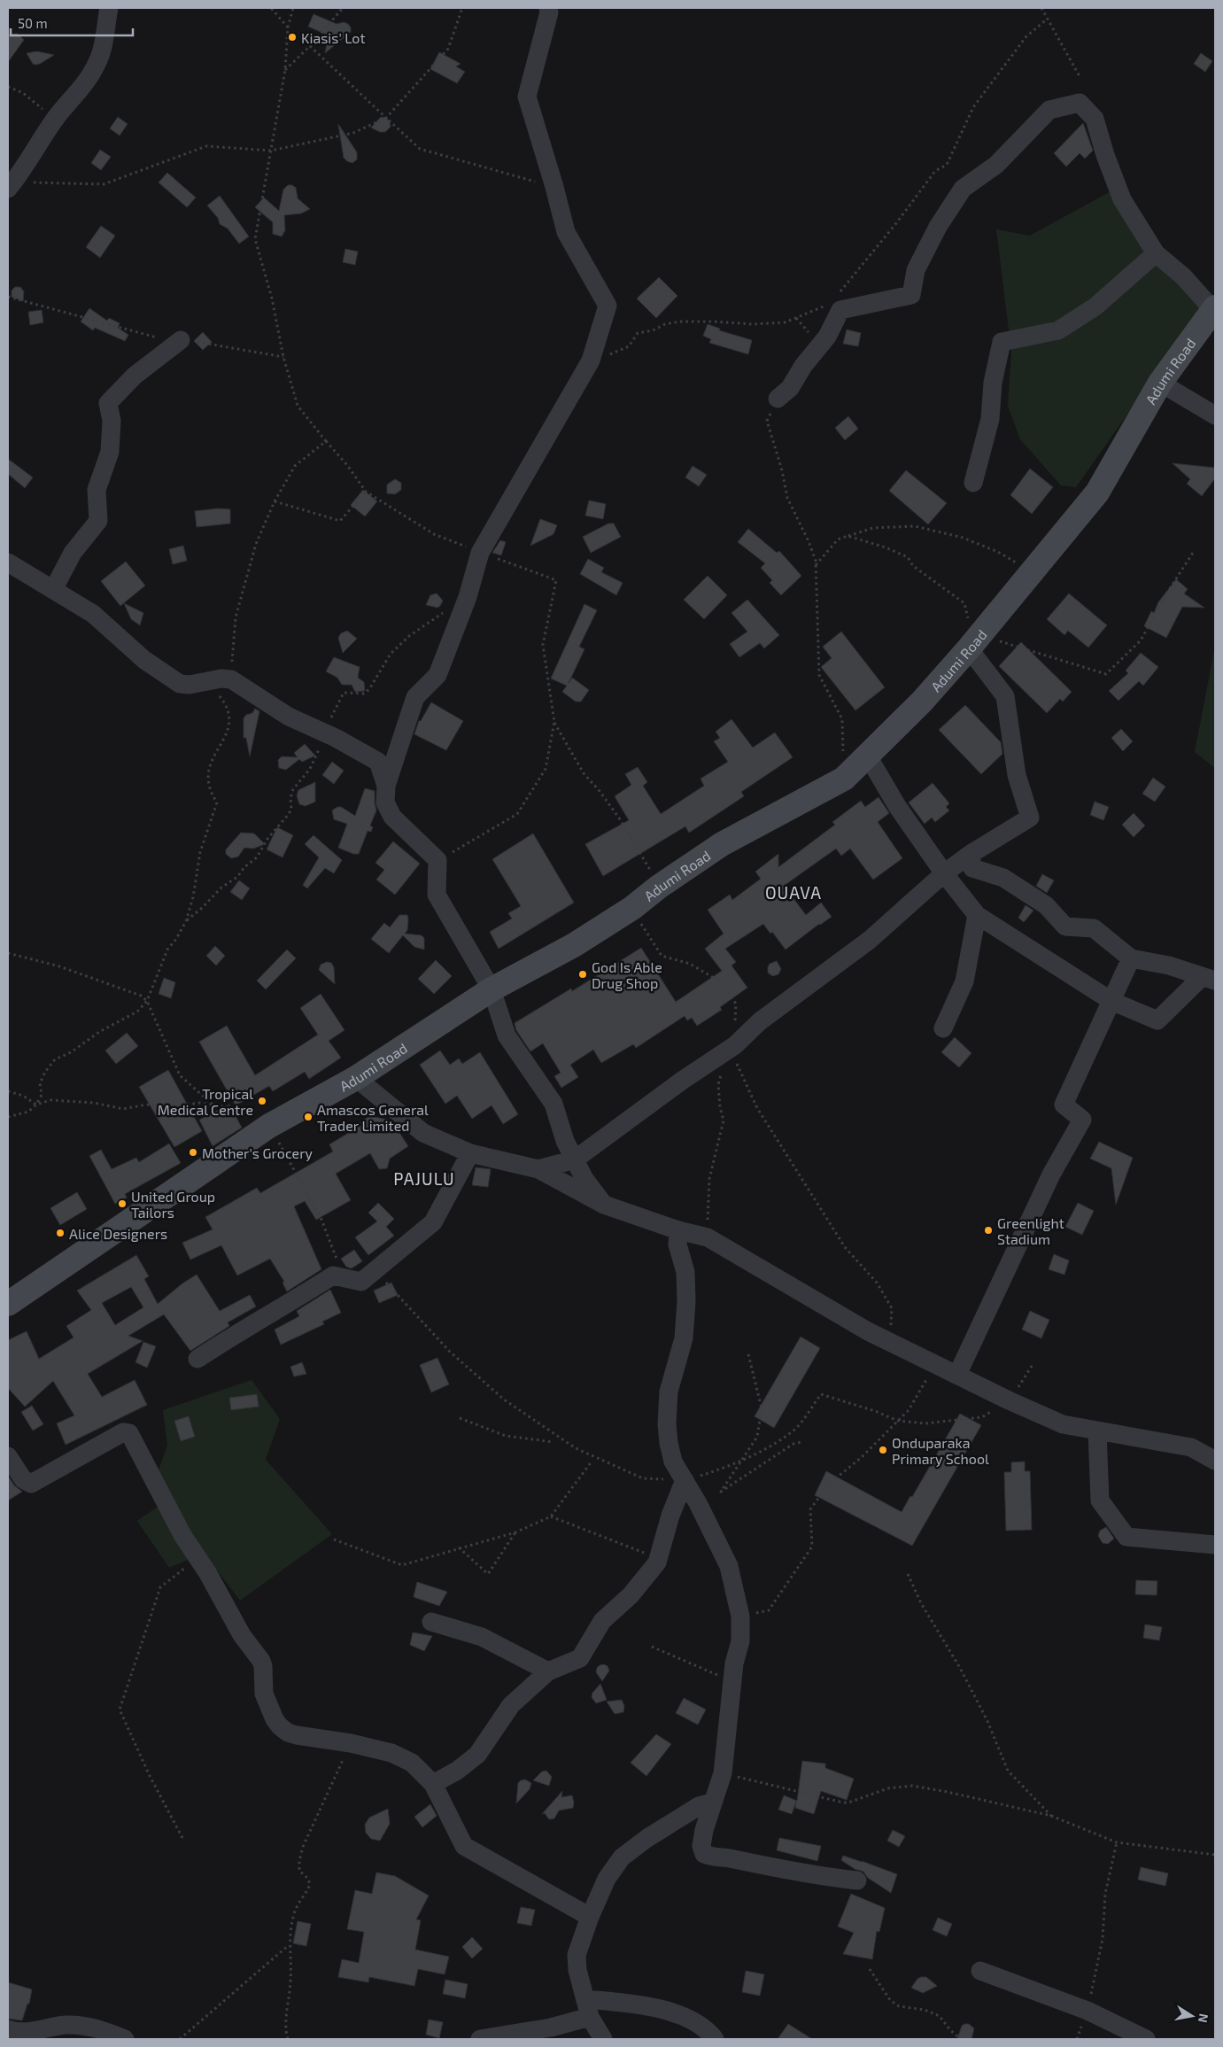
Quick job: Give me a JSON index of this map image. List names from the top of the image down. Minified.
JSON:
{"streets":{"main road":["Adumi Road"]},"districts":["OUAVA","PAJULU"],"places":["Kiasis' Lot","God Is Able Drug Shop","Tropical Medical Centre","Amascos General Trader Limited","Mother's Grocery","United Group Tailors","Greenlight Stadium","Alice Designers","Onduparaka Primary School"],"scale_bar":"50 m","north":"right"}
